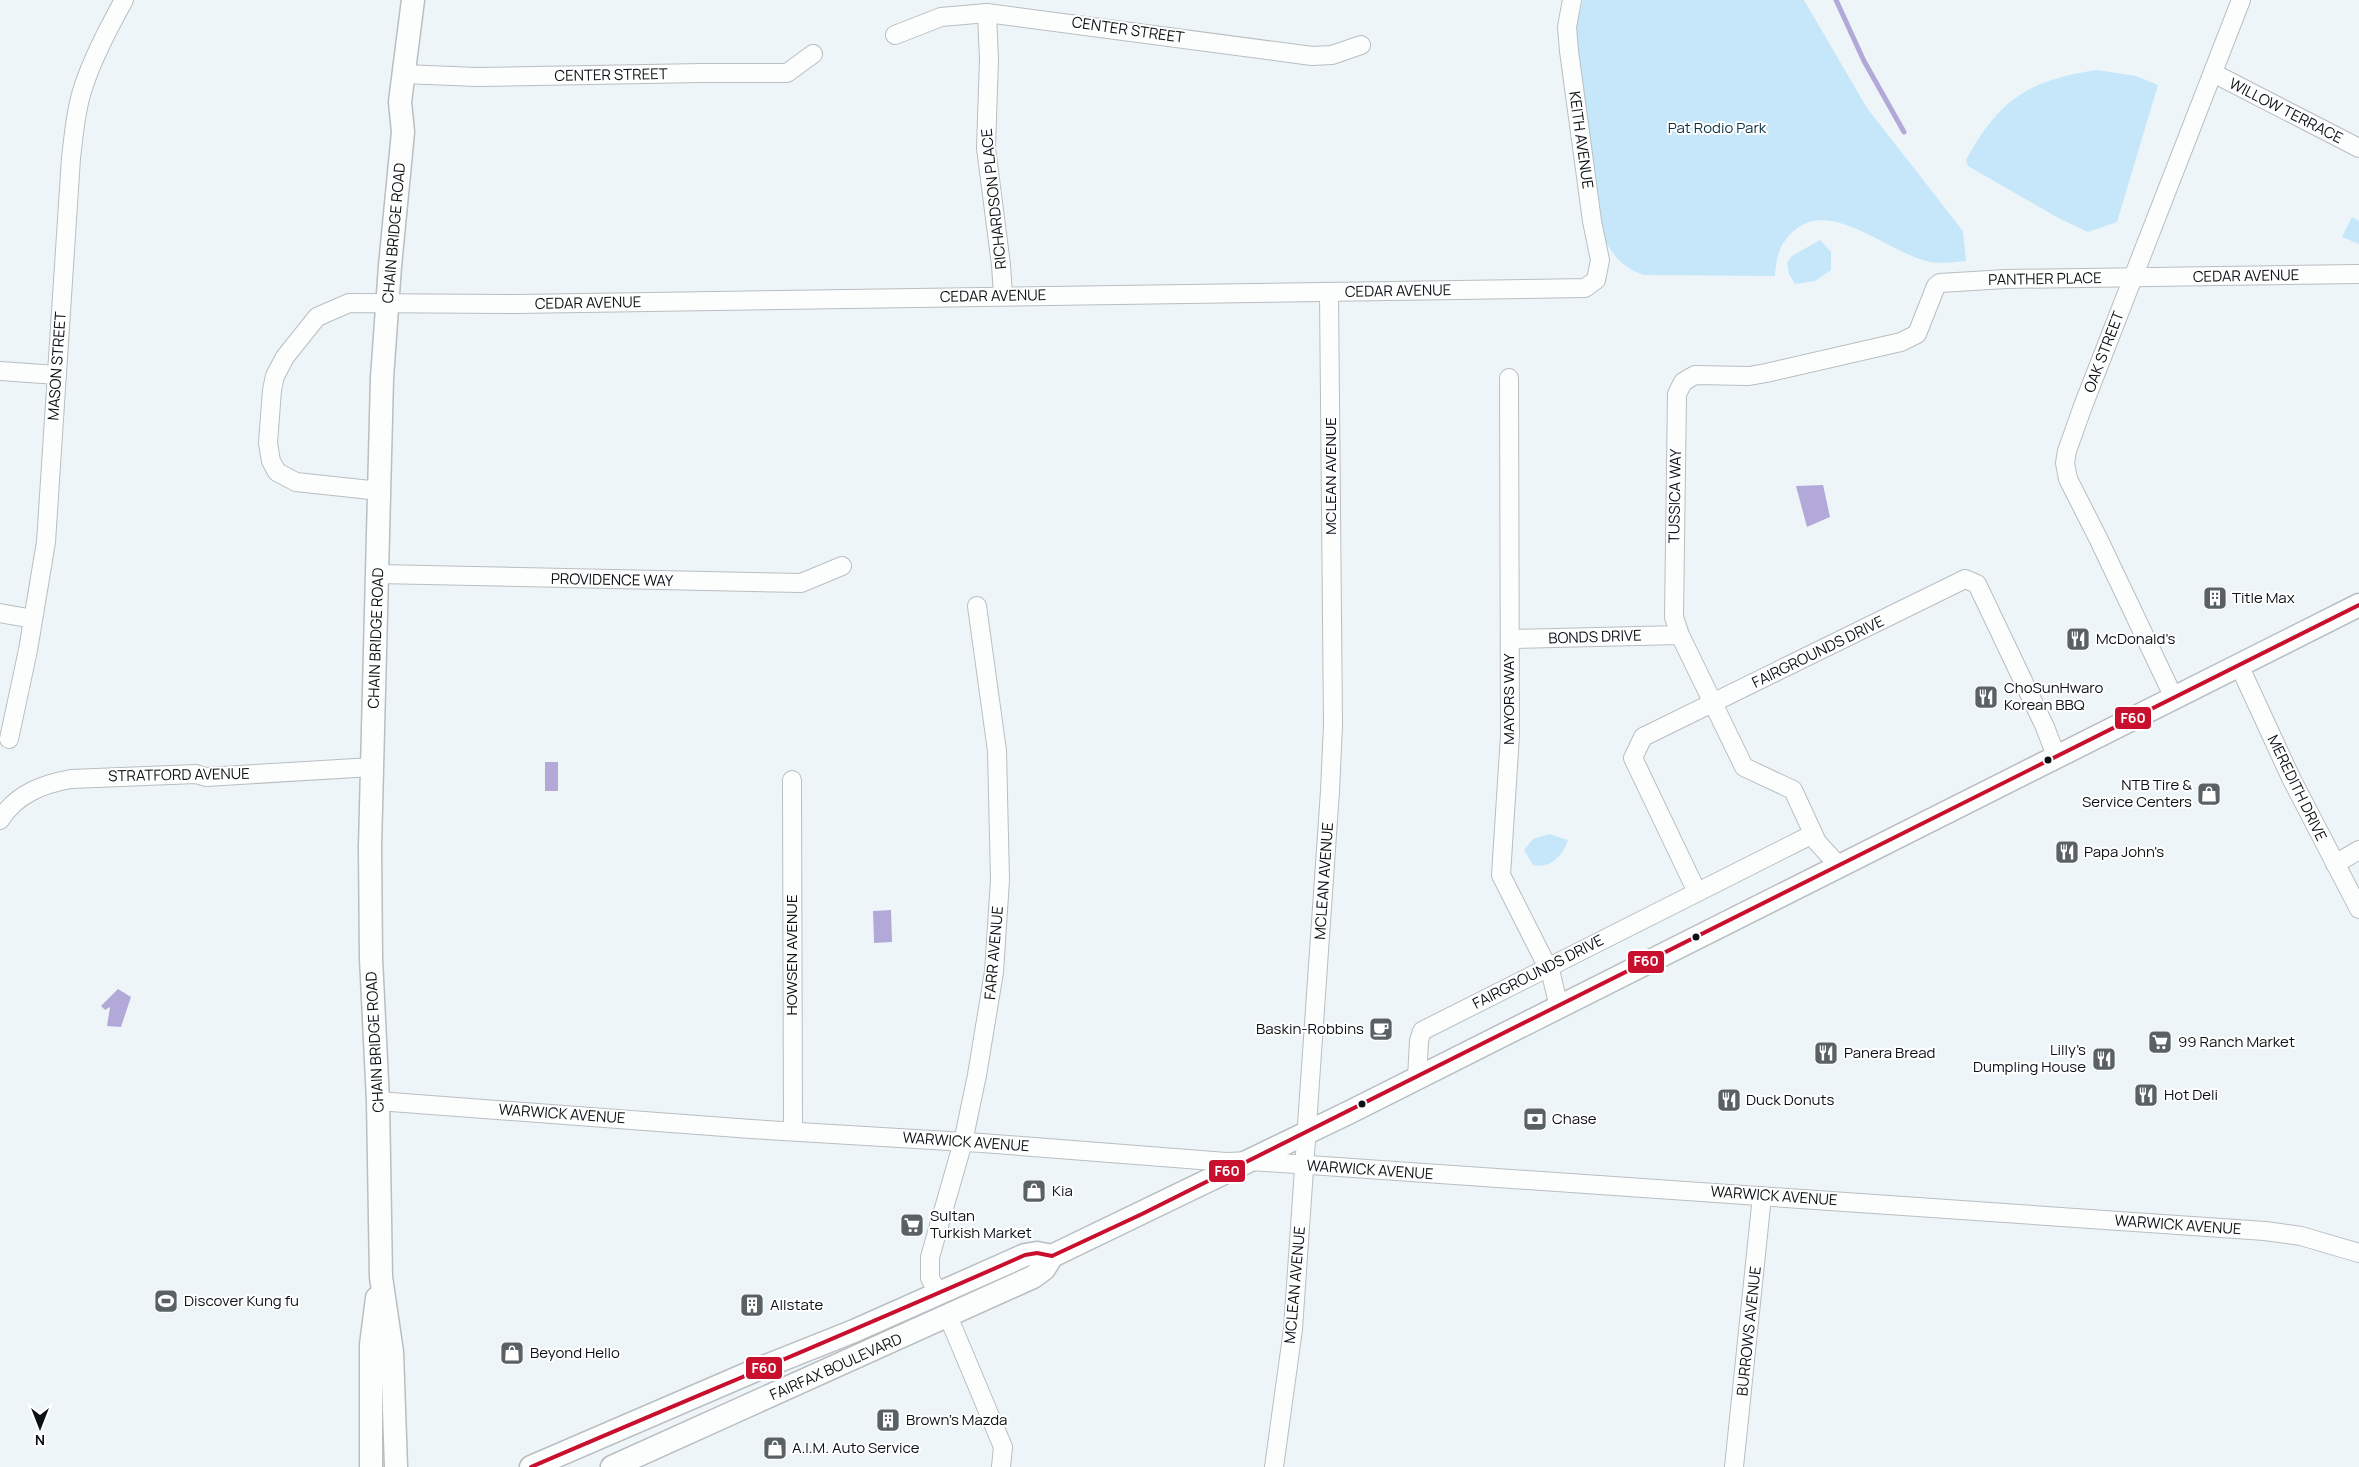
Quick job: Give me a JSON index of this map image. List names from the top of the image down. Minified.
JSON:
{"streets":{"main road":["CHAIN BRIDGE ROAD","FAIRFAX BOULEVARD"],"street":["CENTER STREET","WILLOW TERRACE","KEITH AVENUE","RICHARDSON PLACE","CEDAR AVENUE","PANTHER PLACE","OAK STREET","MASON STREET","MCLEAN AVENUE","TUSSICA WAY","PROVIDENCE WAY","BONDS DRIVE","FAIRGROUNDS DRIVE","MAYORS WAY","STRATFORD AVENUE","MEREDITH DRIVE","FARR AVENUE","HOWSEN AVENUE","WARWICK AVENUE","BURROWS AVENUE"]},"crossings":[["CENTER STREET","RICHARDSON PLACE"],["CENTER STREET","CHAIN BRIDGE ROAD"],["WILLOW TERRACE","OAK STREET"],["KEITH AVENUE","CEDAR AVENUE"],["RICHARDSON PLACE","CEDAR AVENUE"],["CHAIN BRIDGE ROAD","CEDAR AVENUE"],["CHAIN BRIDGE ROAD","PROVIDENCE WAY"],["CHAIN BRIDGE ROAD","STRATFORD AVENUE"],["CHAIN BRIDGE ROAD","WARWICK AVENUE"],["CEDAR AVENUE","PANTHER PLACE"],["CEDAR AVENUE","OAK STREET"],["CEDAR AVENUE","MCLEAN AVENUE"],["PANTHER PLACE","OAK STREET"],["PANTHER PLACE","TUSSICA WAY"],["OAK STREET","FAIRFAX BOULEVARD"],["MCLEAN AVENUE","WARWICK AVENUE"],["MCLEAN AVENUE","FAIRFAX BOULEVARD"],["TUSSICA WAY","BONDS DRIVE"],["TUSSICA WAY","FAIRGROUNDS DRIVE"],["TUSSICA WAY","FAIRFAX BOULEVARD"],["BONDS DRIVE","MAYORS WAY"],["FAIRGROUNDS DRIVE","MAYORS WAY"],["FAIRGROUNDS DRIVE","FAIRFAX BOULEVARD"],["MAYORS WAY","FAIRFAX BOULEVARD"],["MEREDITH DRIVE","FAIRFAX BOULEVARD"],["FARR AVENUE","WARWICK AVENUE"],["FARR AVENUE","FAIRFAX BOULEVARD"],["HOWSEN AVENUE","WARWICK AVENUE"],["WARWICK AVENUE","BURROWS AVENUE"],["WARWICK AVENUE","FAIRFAX BOULEVARD"]],"parks":["Pat Rodio Park"],"places":{"building":["Title Max","Allstate","Brown's Mazda"],"restaurant":["McDonald's","ChoSunHwaro Korean BBQ","Papa John's","Panera Bread","Lilly’s Dumpling House","Hot Deli","Duck Donuts"],"shop":["NTB Tire & Service Centers","Kia","Beyond Hello","A.I.M. Auto Service"],"cafe":["Baskin-Robbins"],"supermarket":["99 Ranch Market","Sultan Turkish Market"],"bank":["Chase"],"sports":["Discover Kung fu"]},"lines":["transit line F60"],"north":"bottom"}
